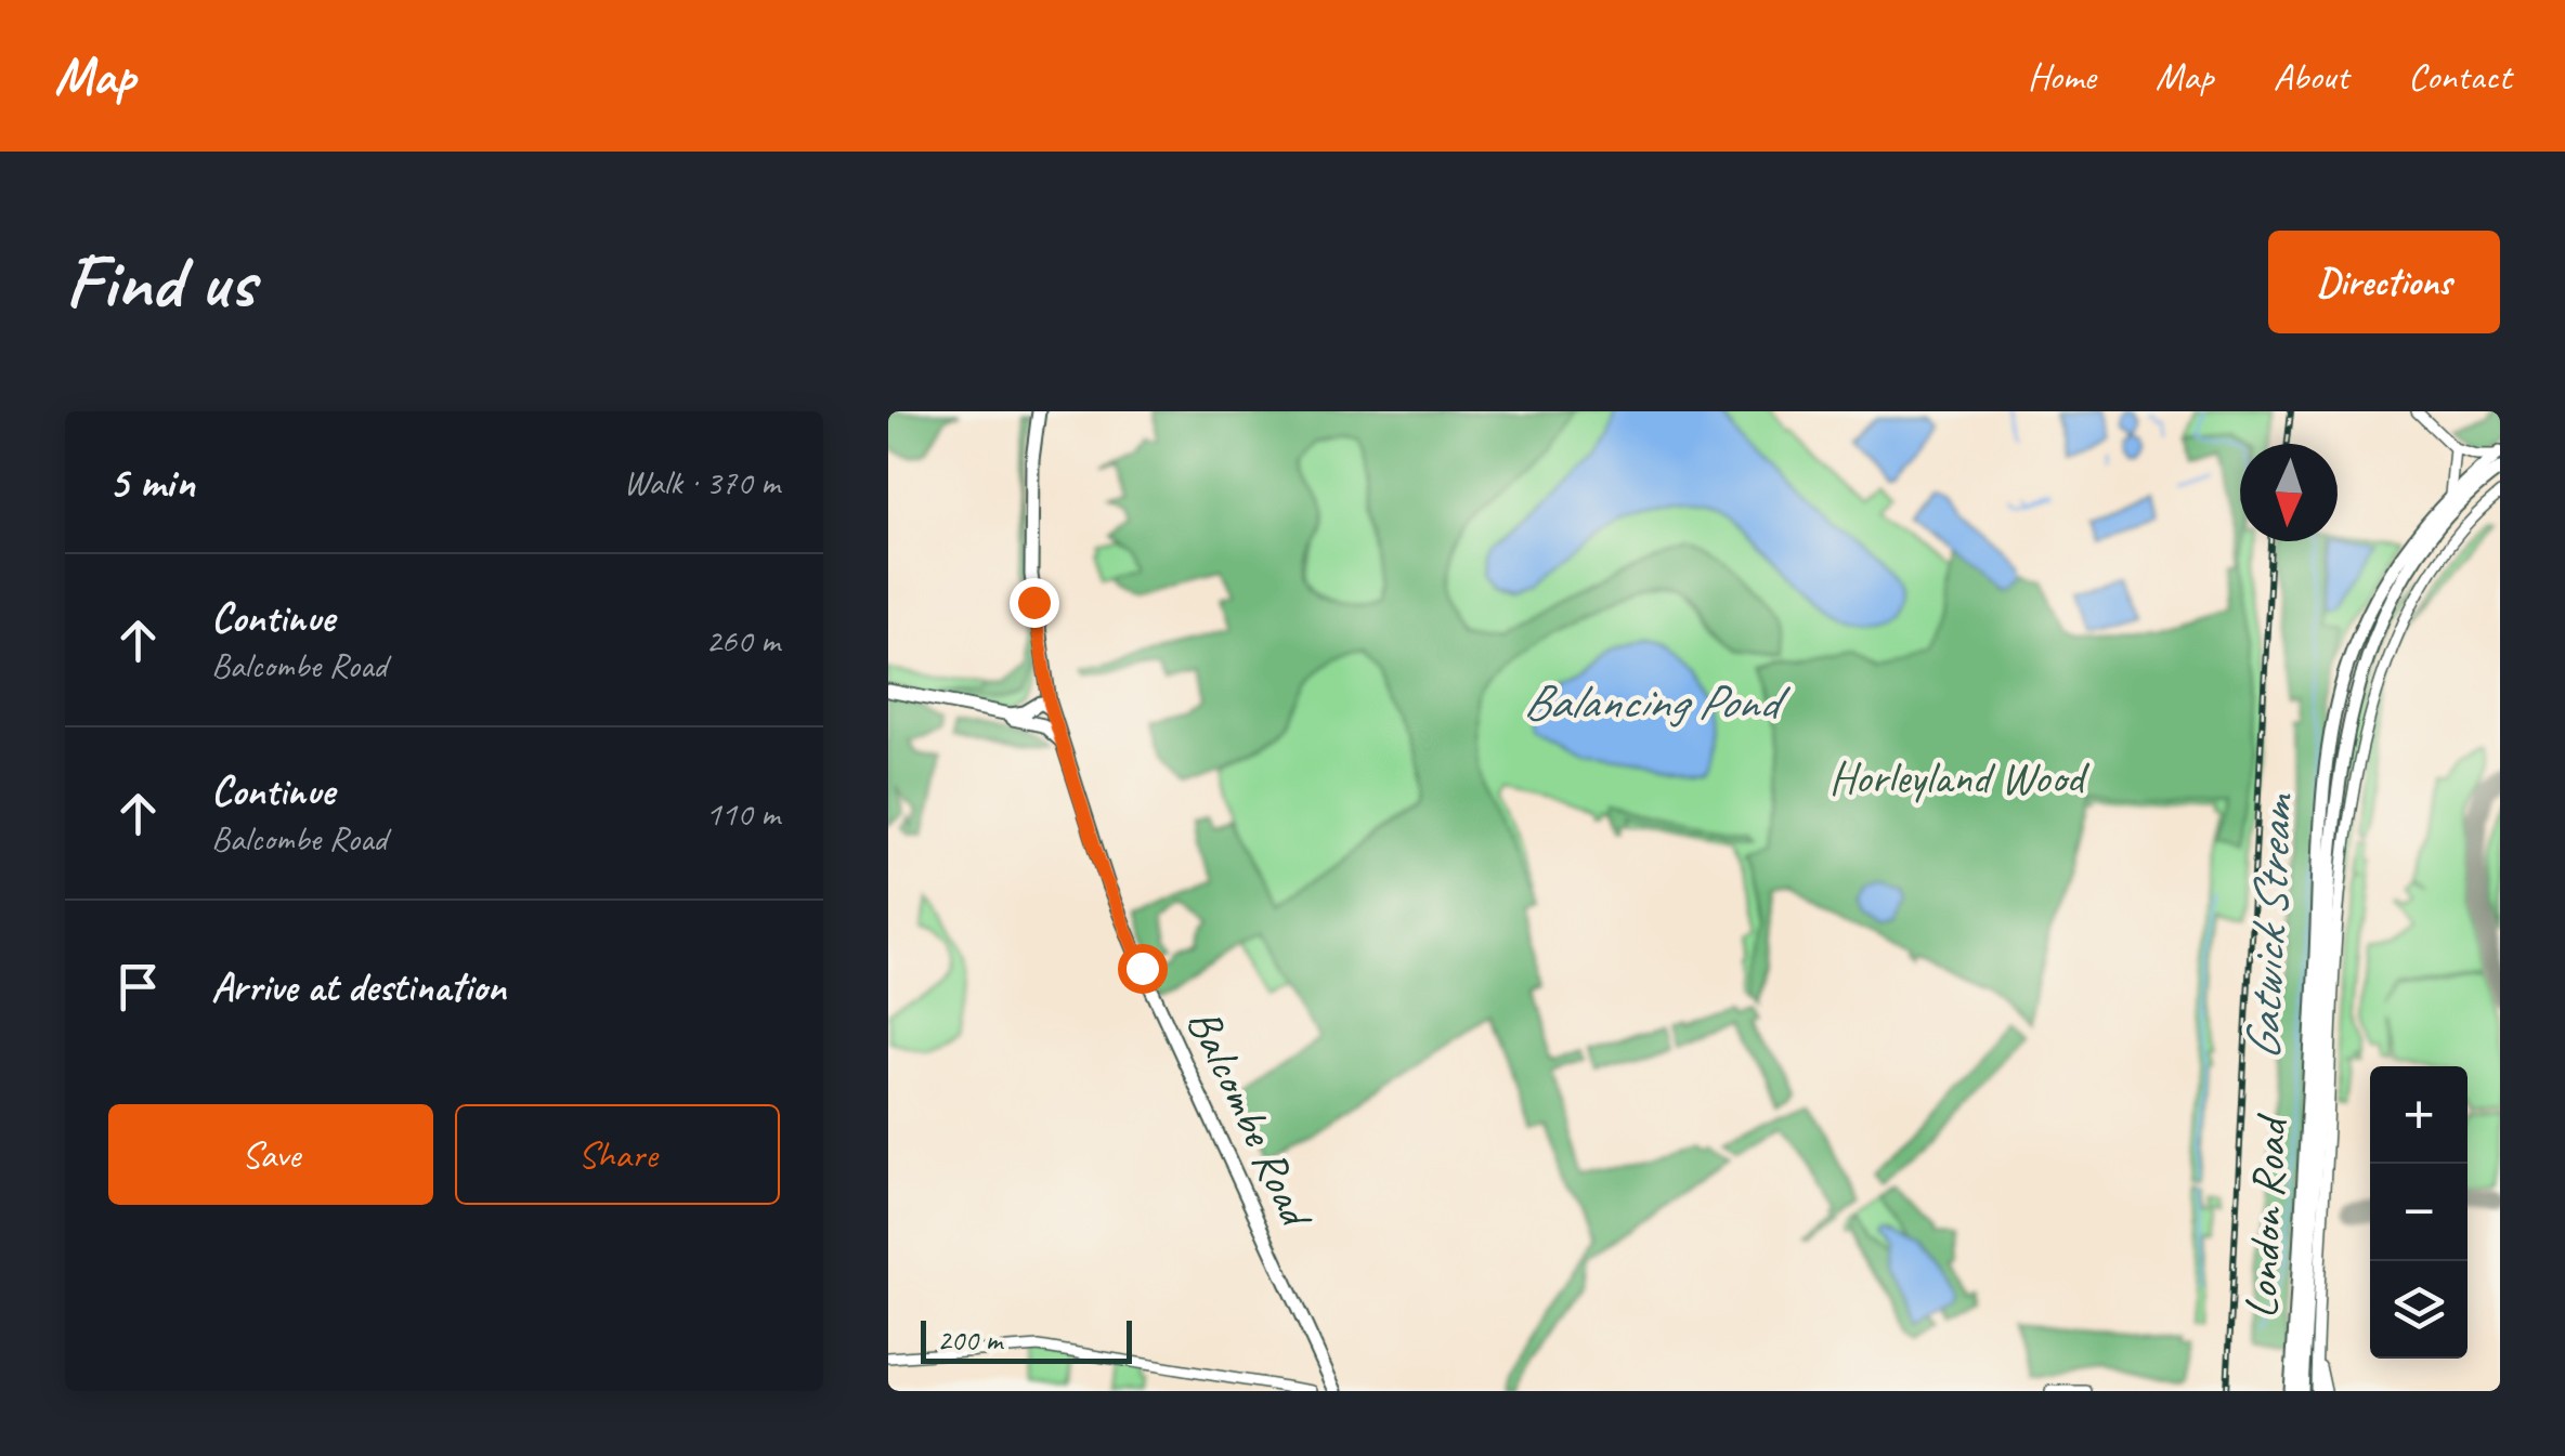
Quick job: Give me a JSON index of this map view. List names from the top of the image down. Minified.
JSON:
{"streets":{"main road":["Balcombe Road","London Road"]},"water":["Balancing Pond","Gatwick Stream"],"parks":["Horleyland Wood"],"scale_bar":"200 m","north":"bottom","page":{"header":"Map","nav":["Home","Map","About","Contact"],"buttons":["Directions",["Save","Share"]],"title":"Find us","heading":["5 min","Walk · 370 m"],"list":[["Continue","Balcombe Road","260 m"],["Continue","Balcombe Road","110 m"],"Arrive at destination"],"map_buttons":["+","−"],"scale":"200 m"}}
